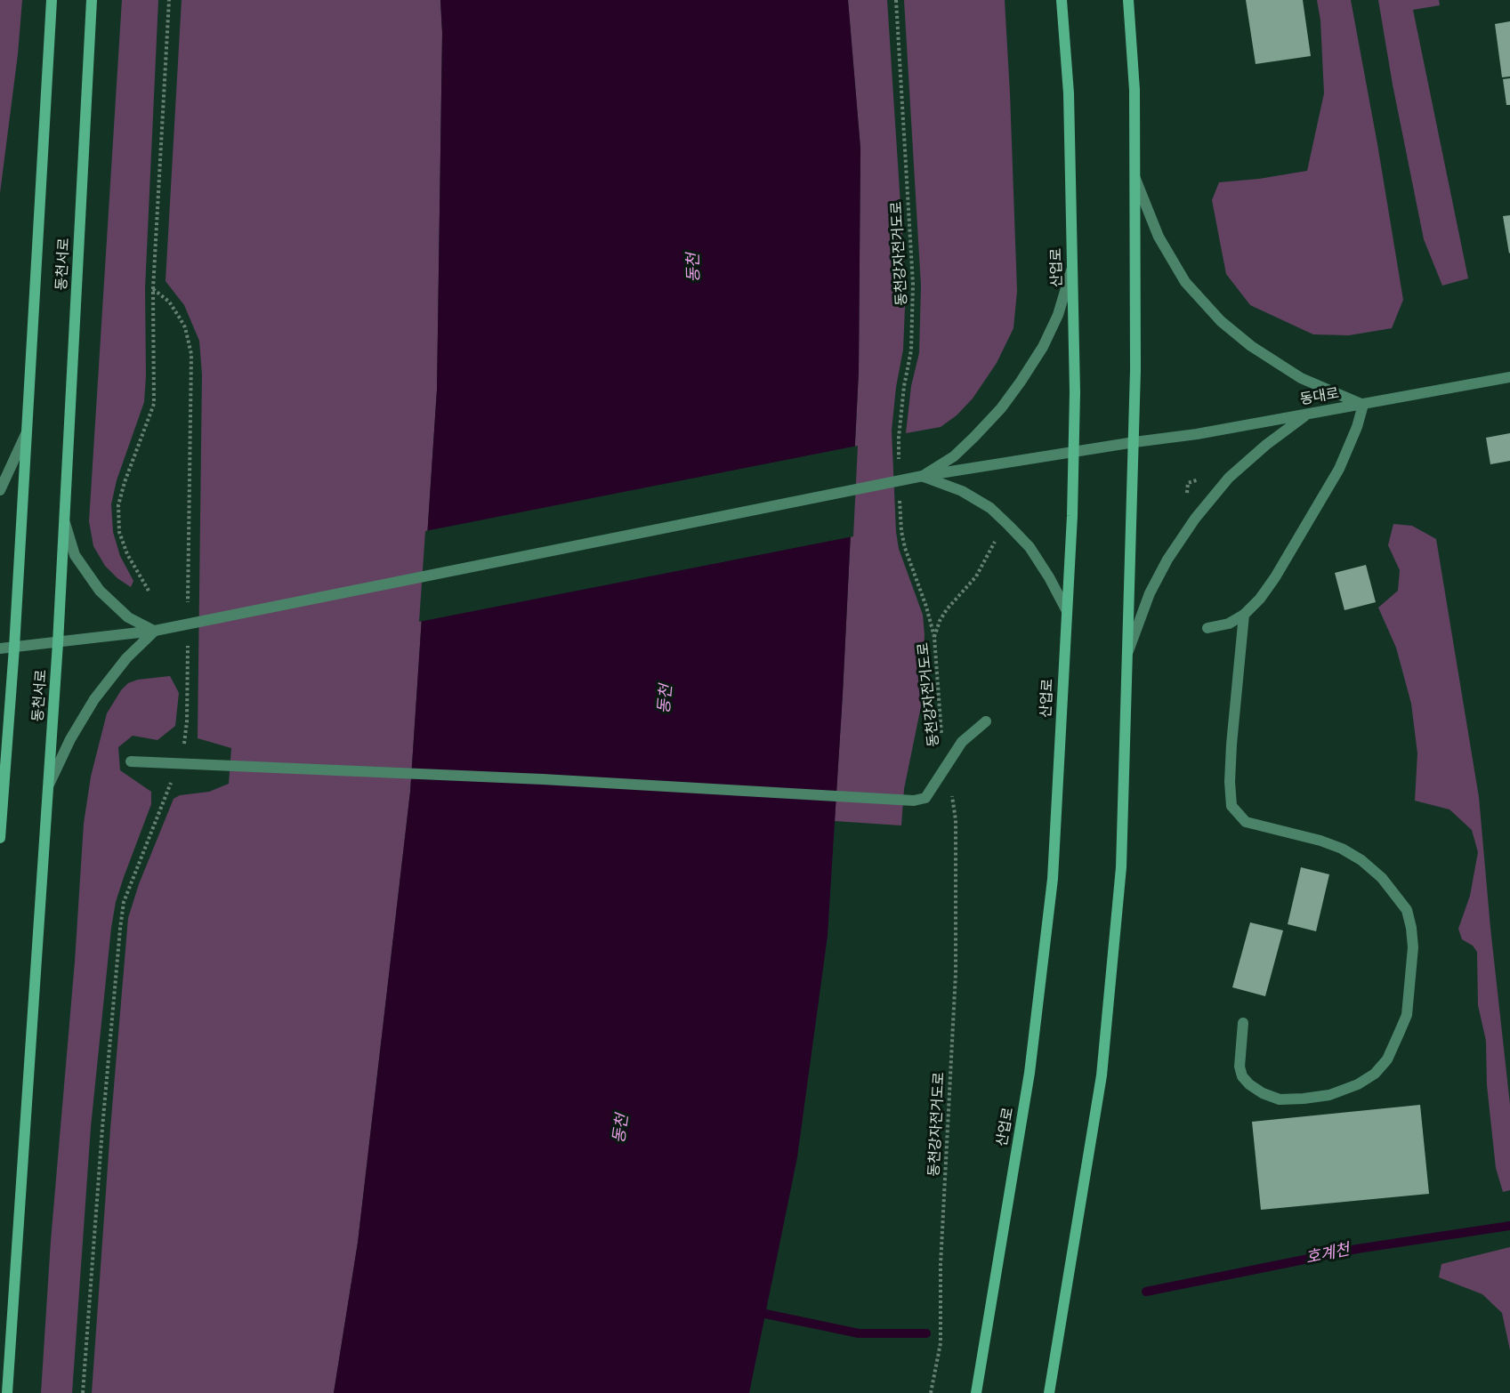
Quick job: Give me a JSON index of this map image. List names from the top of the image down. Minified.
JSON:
{"streets":{"main road":["동천서로","산업로"],"street":["동대로"],"path":["동천강자전거도로"]},"crossings":[["동천서로","동대로"],["산업로","동대로"]],"water":["동천","호계천"]}
